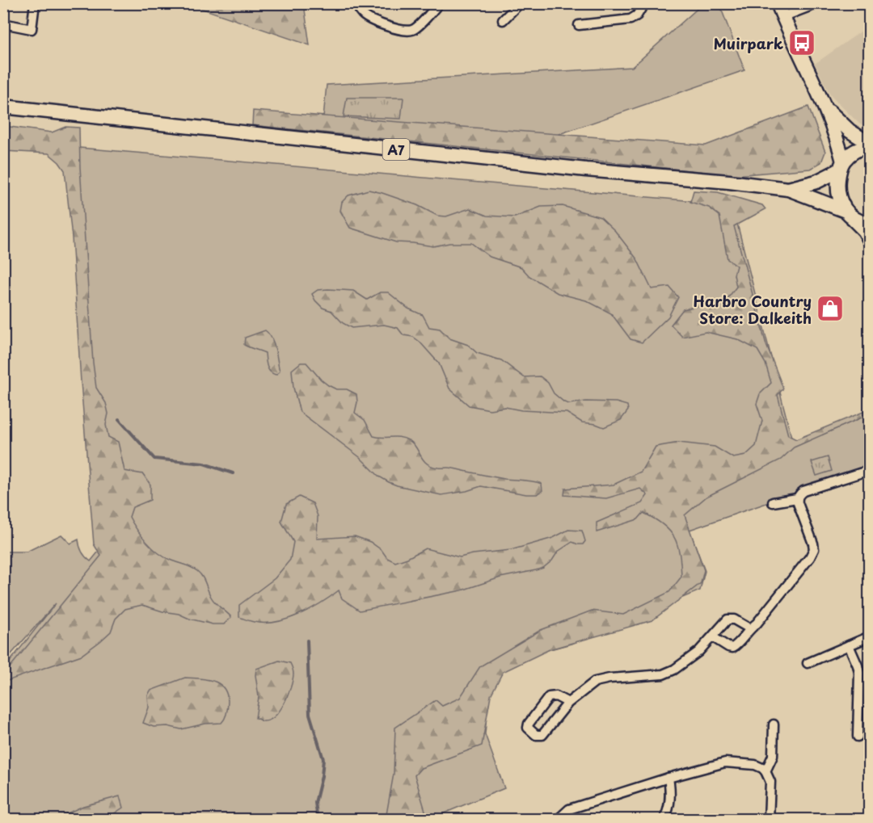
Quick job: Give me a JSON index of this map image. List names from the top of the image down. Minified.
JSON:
{"streets":{"main road":["A7"]},"places":{"bus stop":["Muirpark"],"shop":["Harbro Country Store: Dalkeith"]}}
